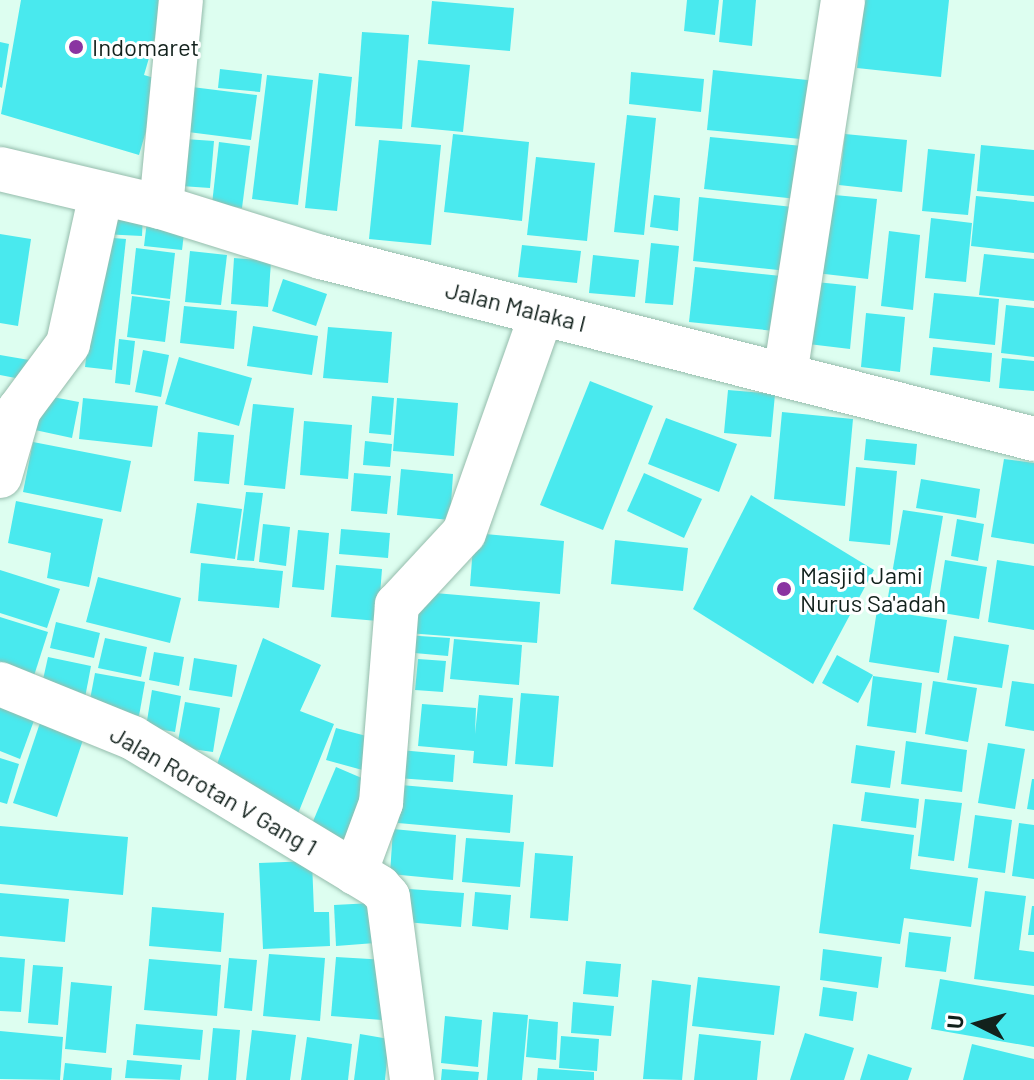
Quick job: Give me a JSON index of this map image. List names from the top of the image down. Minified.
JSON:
{"streets":{"street":["Jalan Malaka I","Jalan Rorotan V Gang 1"]},"places":["Indomaret","Masjid Jami Nurus Sa'adah"],"north":"left"}
